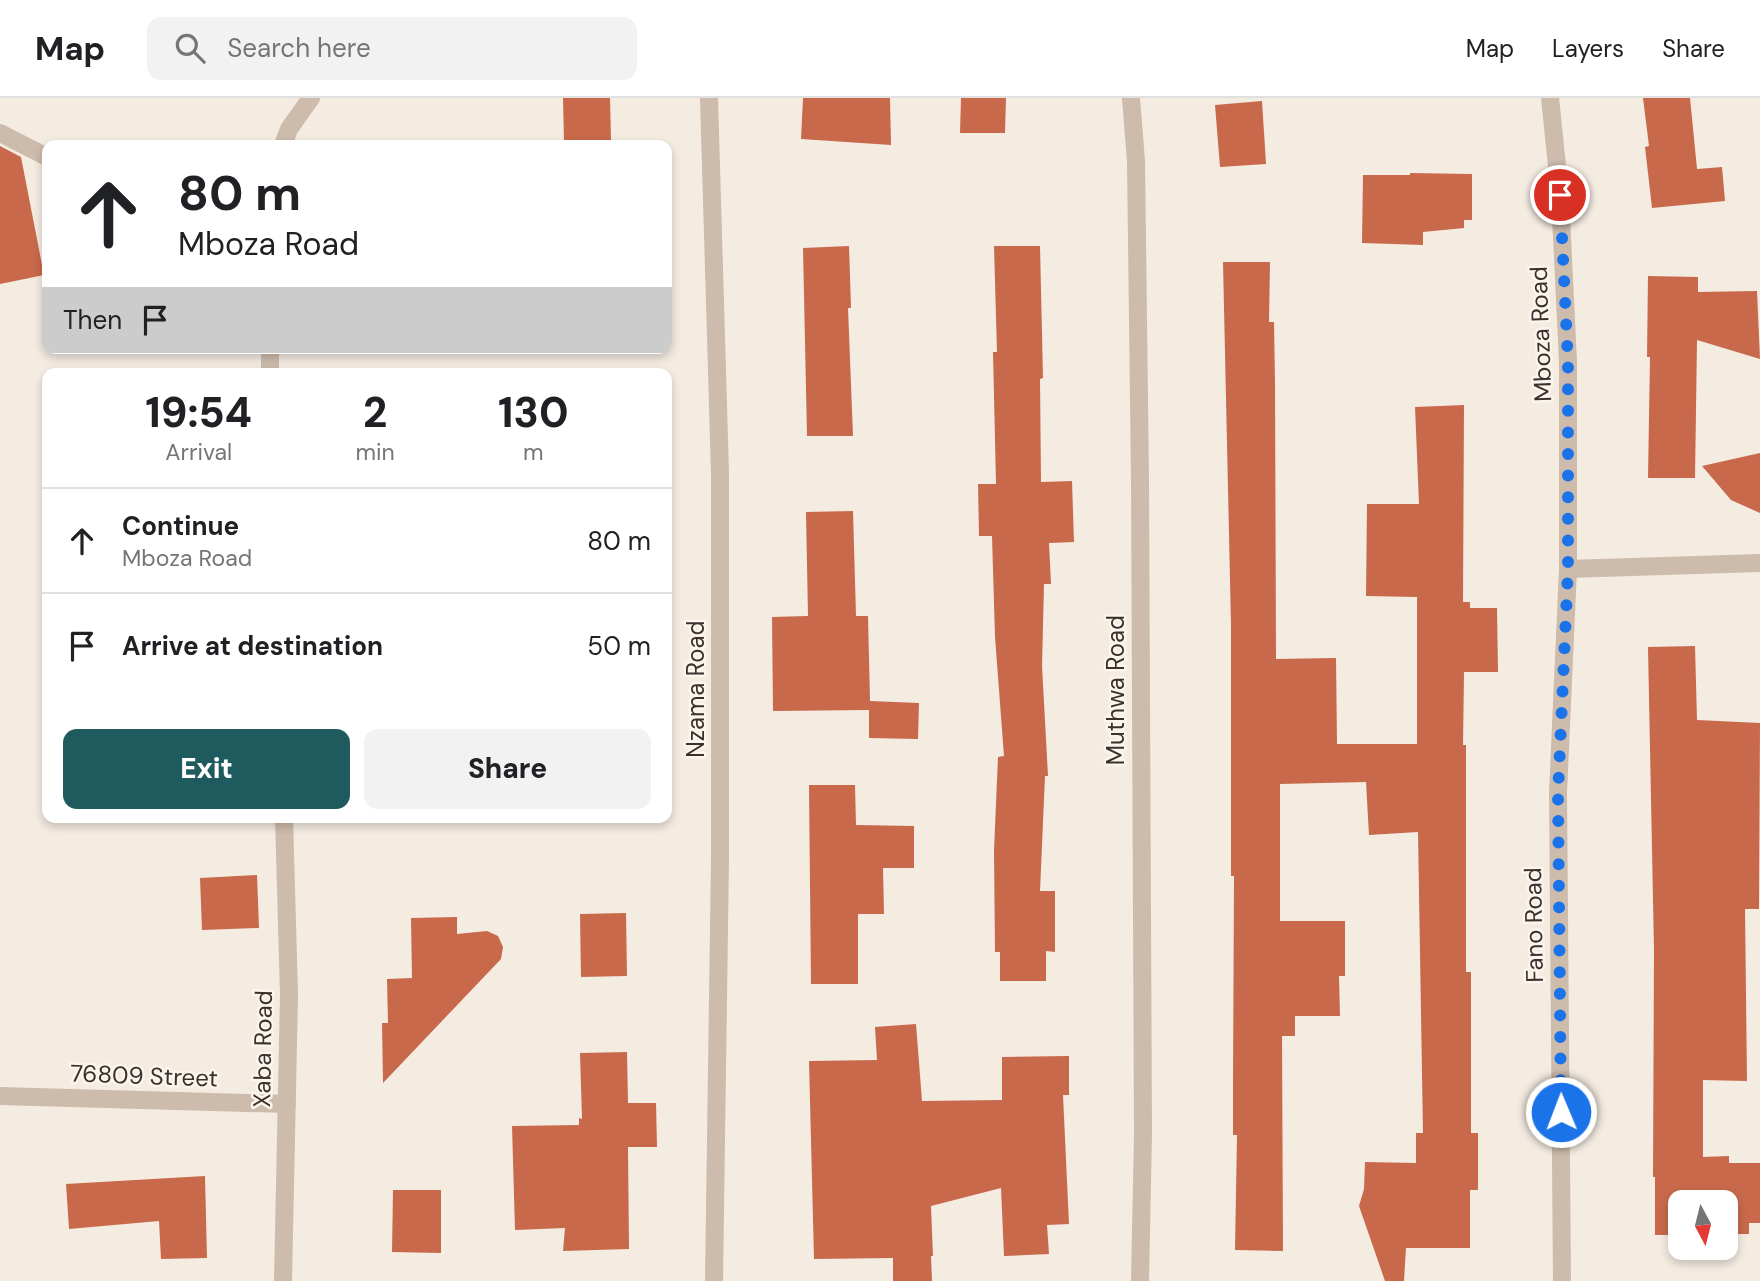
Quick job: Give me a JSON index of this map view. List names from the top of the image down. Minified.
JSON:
{"streets":{"street":["Mboza Road","Nzama Road","Muthwa Road","Fano Road","Xaba Road","76809 Street"]},"crossings":[["Mboza Road","Fano Road"],["Xaba Road","76809 Street"]],"north":"bottom","page":{"header":"Map","search":"Search here","nav":["Map","Layers","Share"],"turn":["80 m","Mboza Road"],"then":"Then","eta":["19:54","Arrival","2","min","130","m"],"list":[{"name":"Continue","note":"Mboza Road","value":"80 m"},{"name":"Arrive at destination","value":"50 m"}],"buttons":["Exit","Share"]}}
